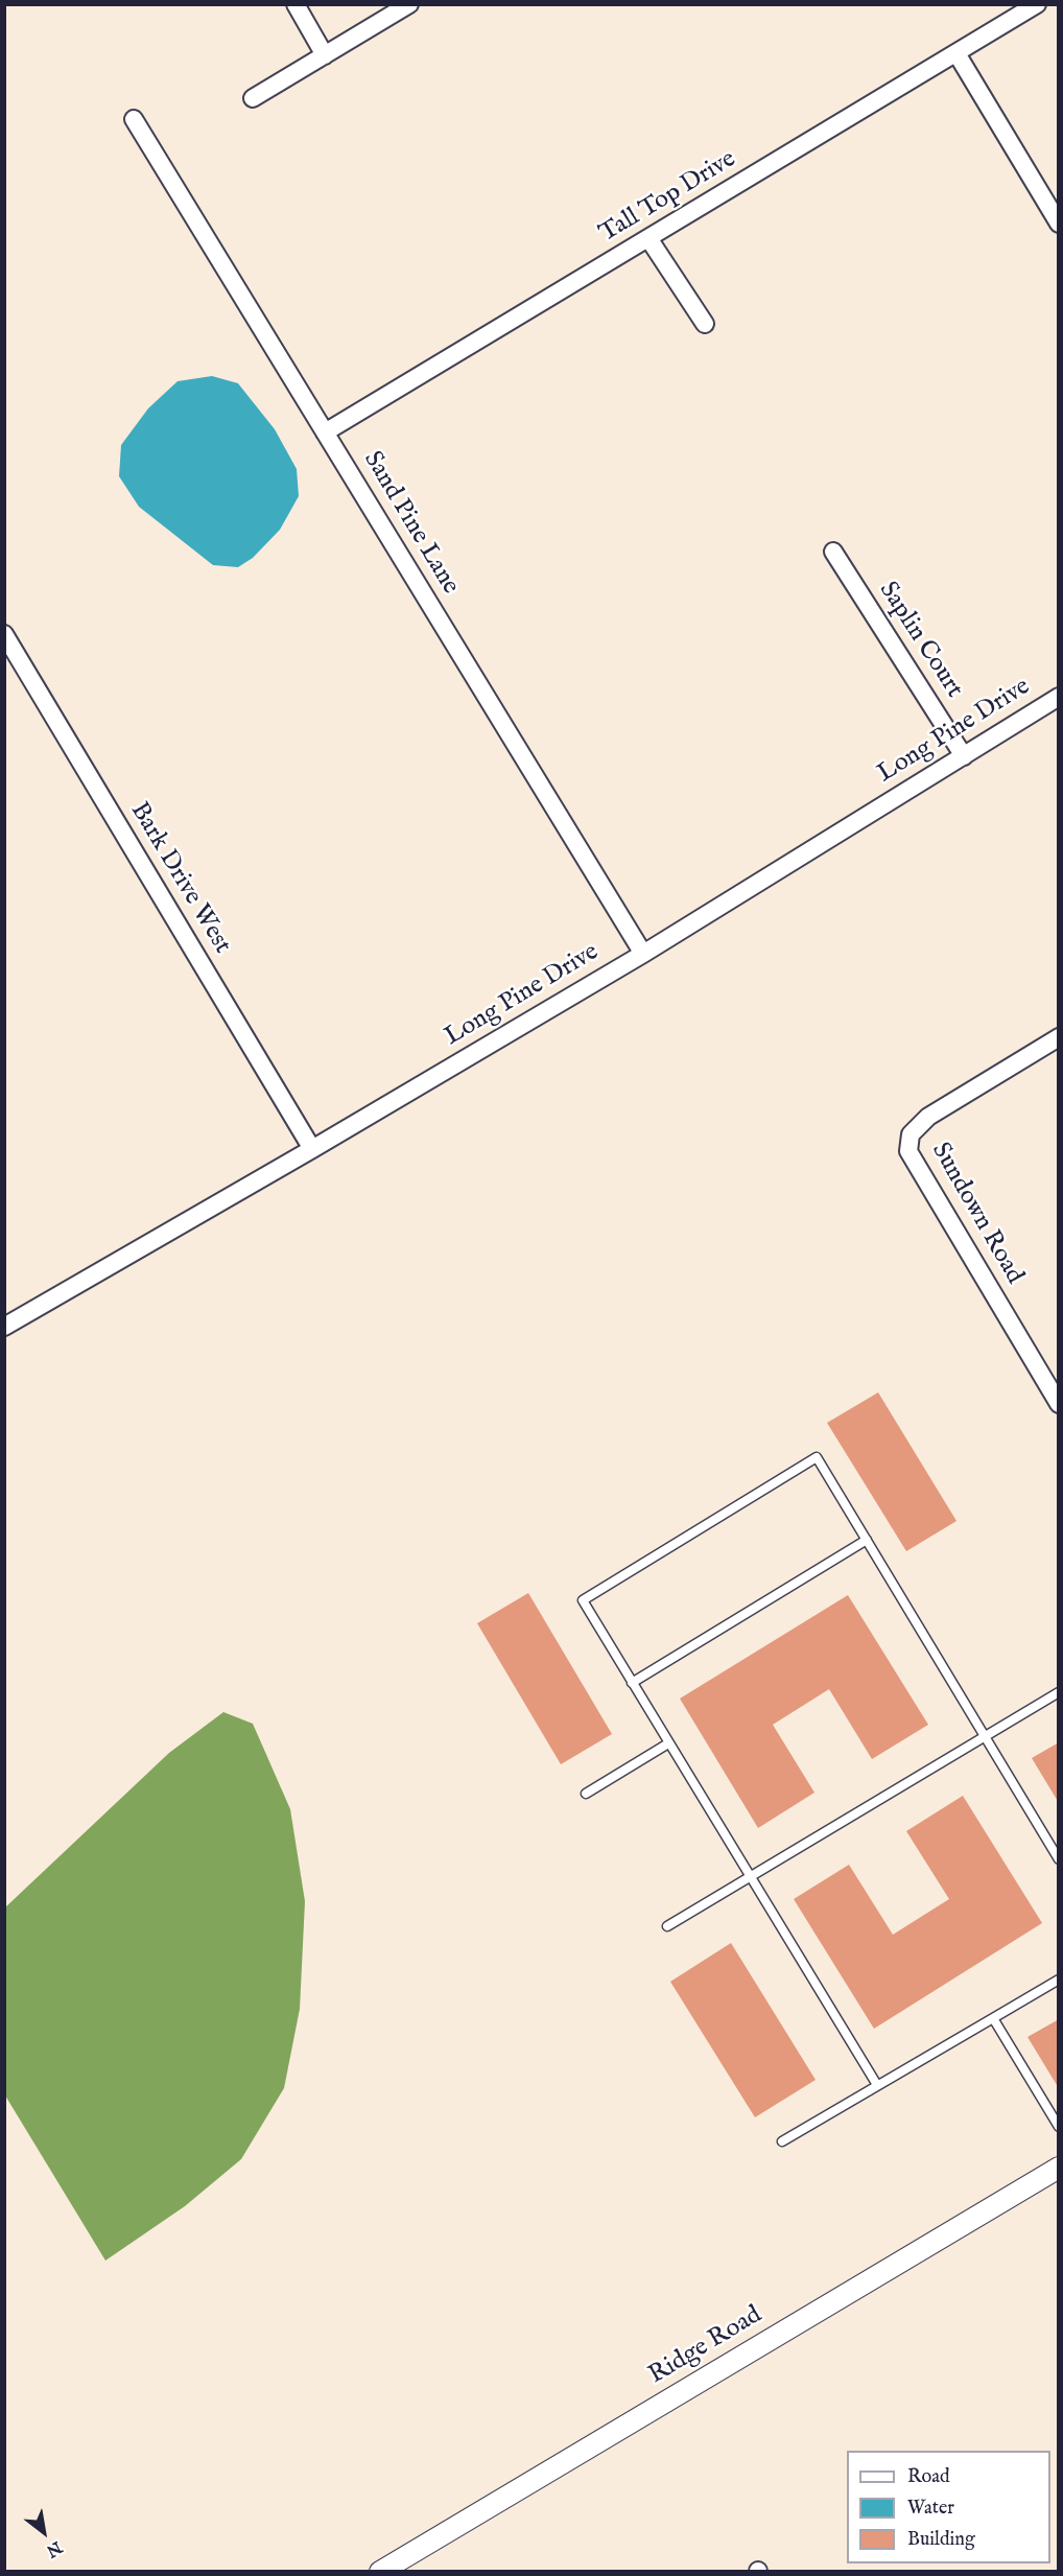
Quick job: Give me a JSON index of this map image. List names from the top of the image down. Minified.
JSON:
{"streets":{"street":["Tall Top Drive","Sand Pine Lane","Saplin Court","Long Pine Drive","Bark Drive West","Sundown Road","Ridge Road"]},"crossings":[["Tall Top Drive","Sand Pine Lane"],["Sand Pine Lane","Long Pine Drive"],["Saplin Court","Long Pine Drive"],["Long Pine Drive","Bark Drive West"]],"legend":["Road","Water","Building"],"north":"bottom right"}
